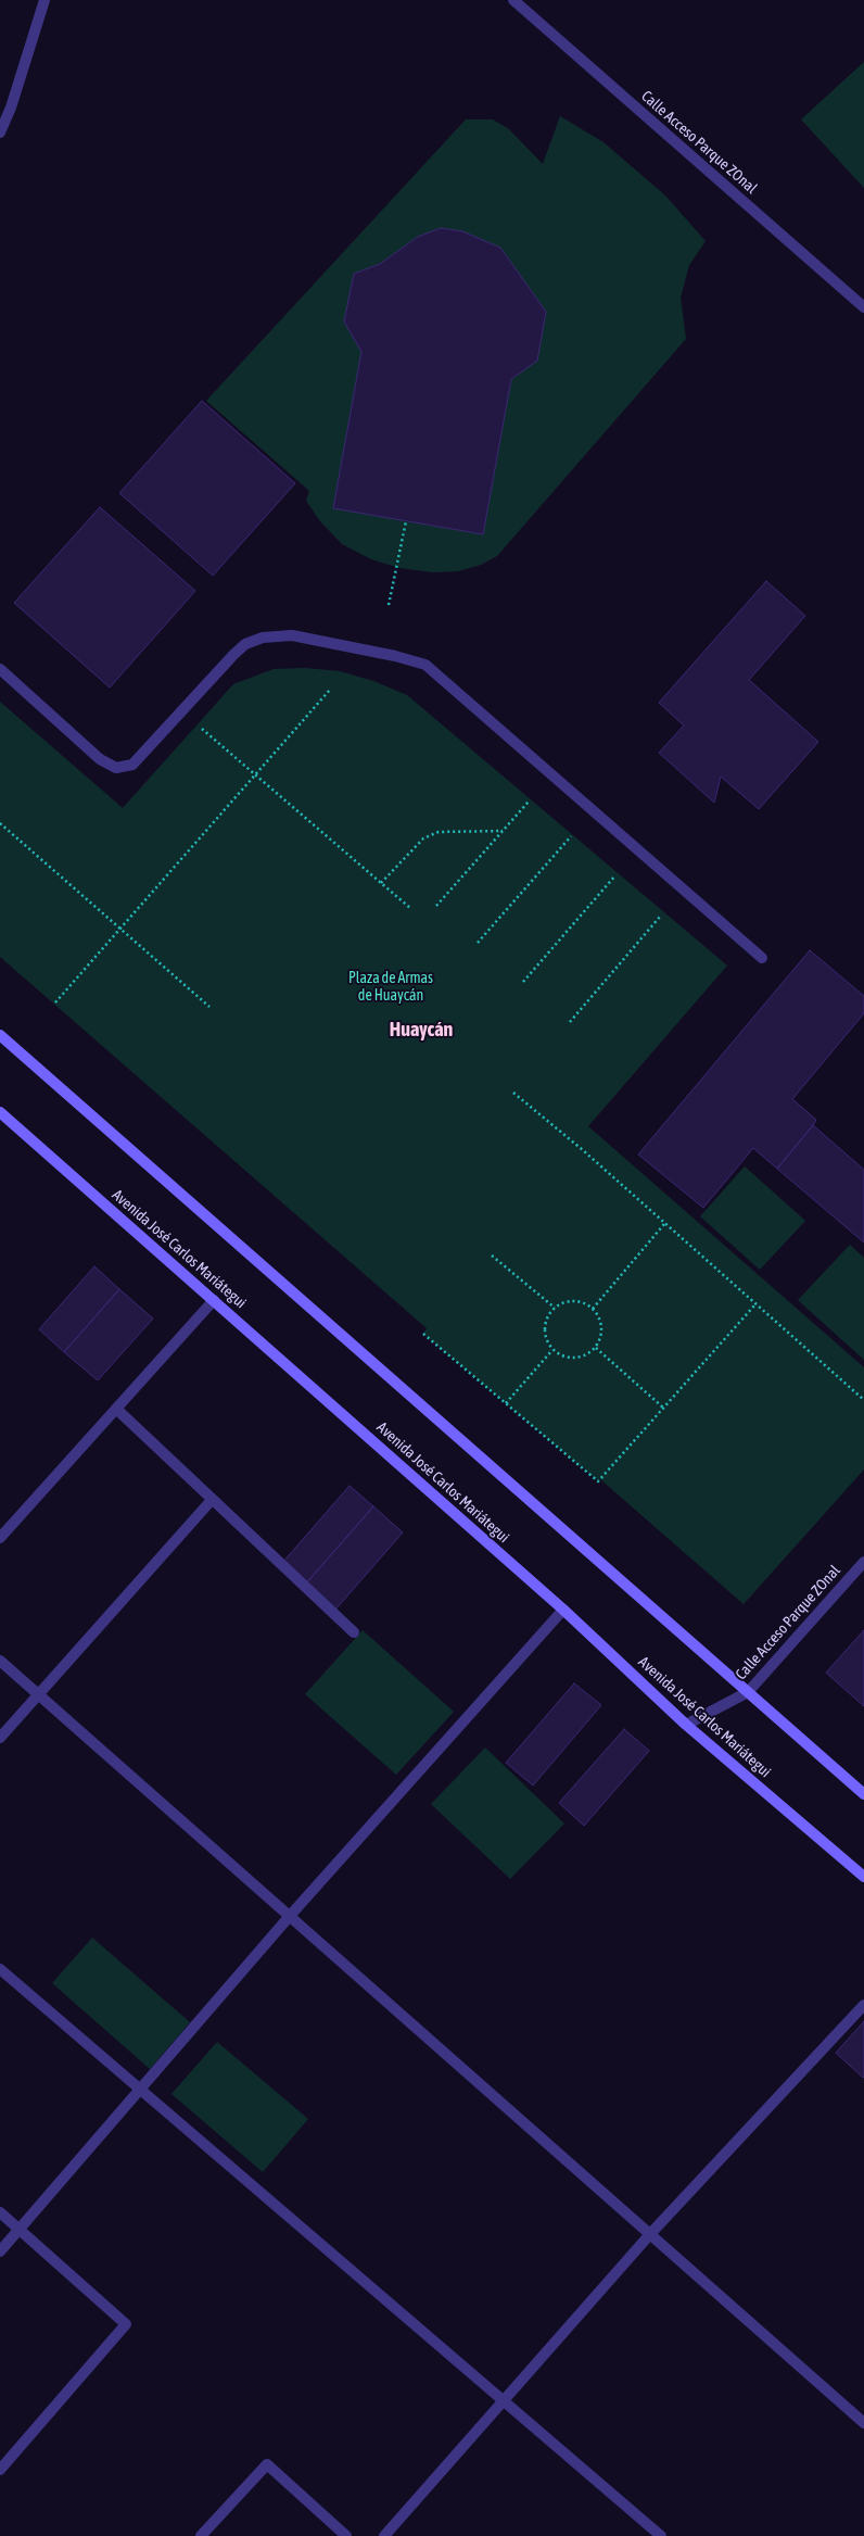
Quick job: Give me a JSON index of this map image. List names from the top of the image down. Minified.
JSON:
{"streets":{"main road":["Avenida José Carlos Mariátegui"],"street":["Calle Acceso Parque ZOnal"]},"crossings":[["Calle Acceso Parque ZOnal","Avenida José Carlos Mariátegui"]],"districts":["Huaycán"],"parks":["Plaza de Armas de Huaycán"]}
